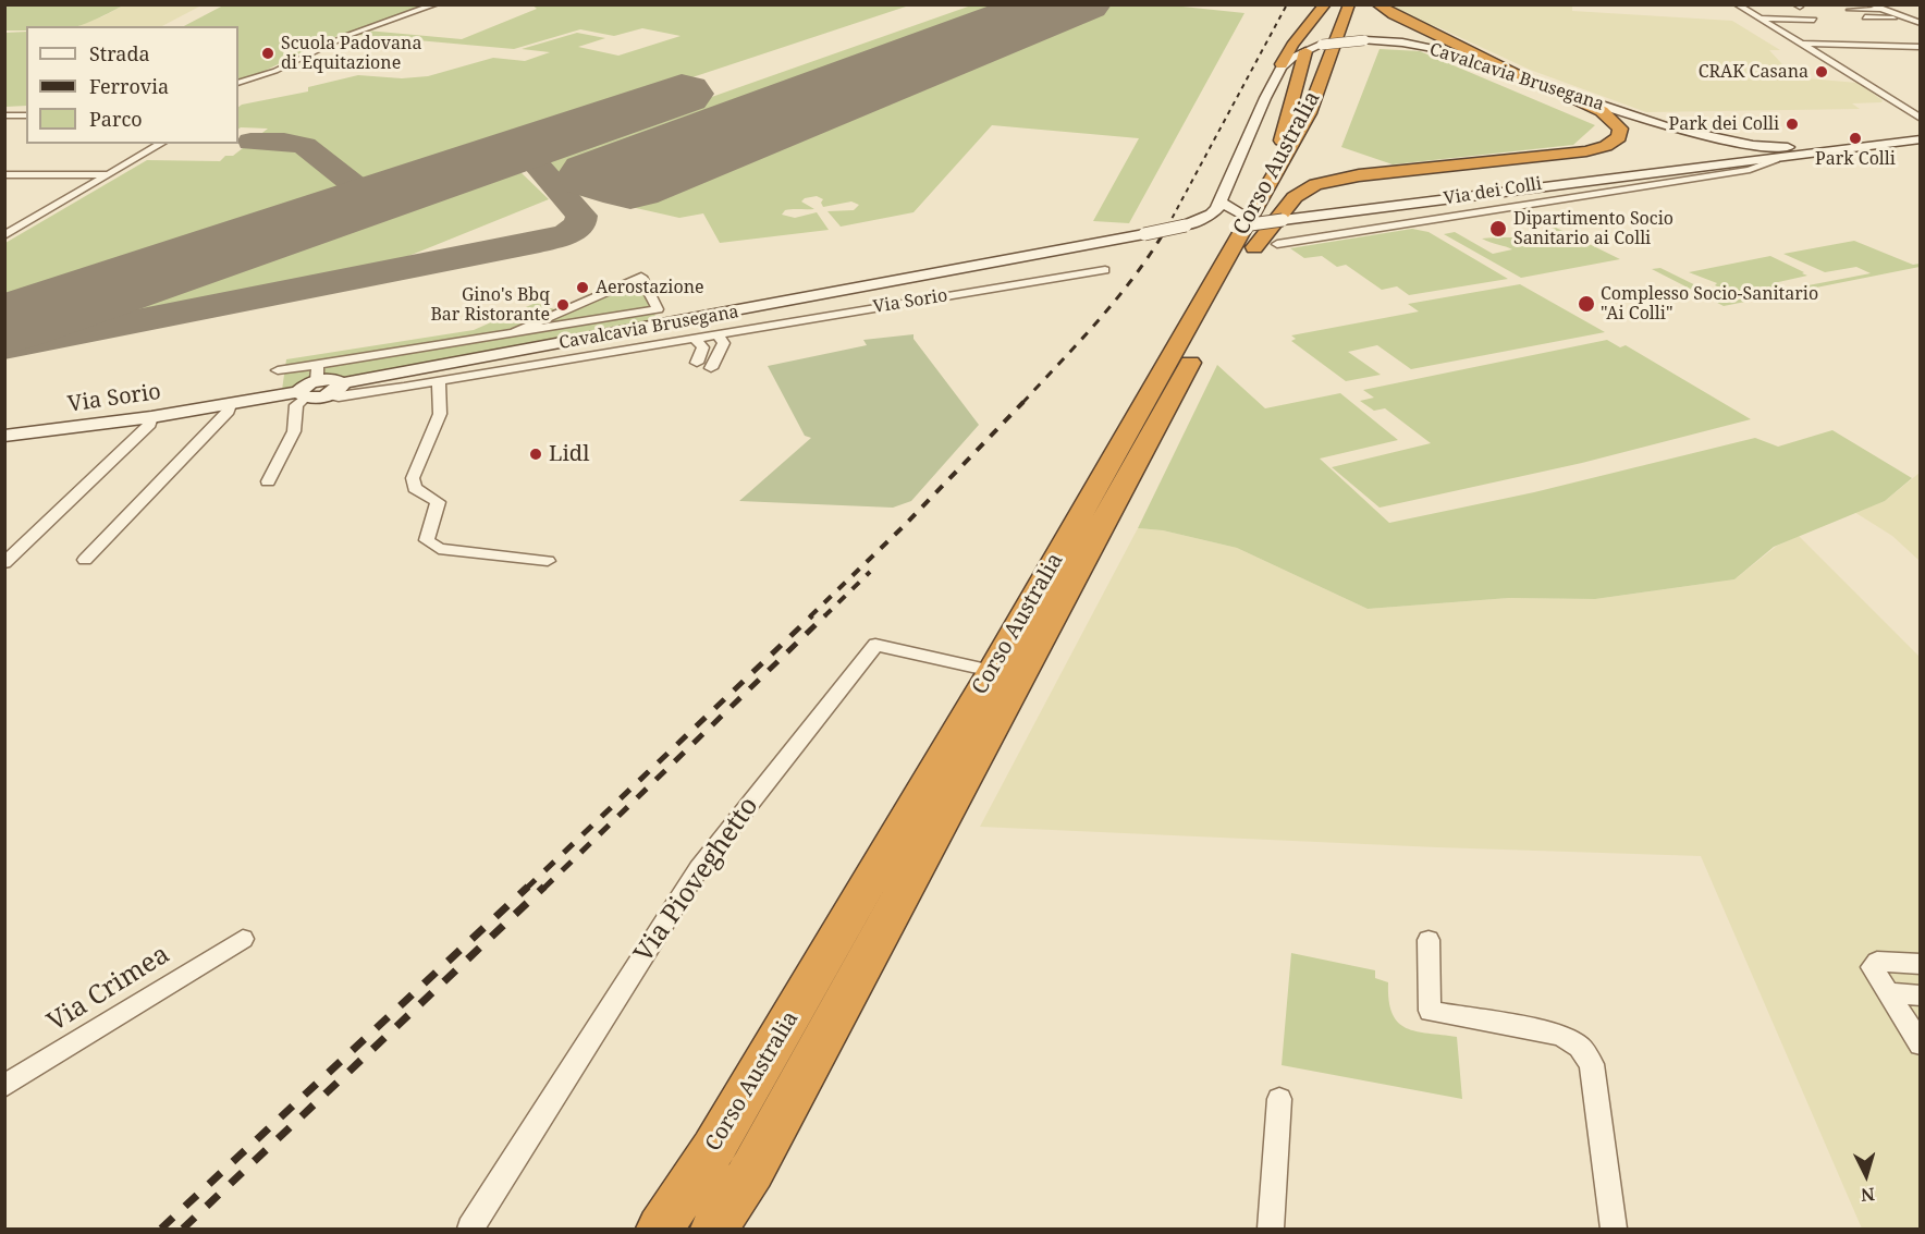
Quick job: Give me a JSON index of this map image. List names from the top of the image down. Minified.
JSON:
{"streets":{"highway":["Corso Australia"],"main road":["Cavalcavia Brusegana","Via dei Colli","Via Sorio"],"street":["Via Pioveghetto","Via Crimea"]},"crossings":[["Cavalcavia Brusegana","Corso Australia"],["Cavalcavia Brusegana","Via dei Colli"],["Cavalcavia Brusegana","Via Sorio"],["Corso Australia","Via dei Colli"],["Corso Australia","Via Pioveghetto"]],"places":["Scuola Padovana di Equitazione","CRAK Casana","Park dei Colli","Park Colli","Dipartimento Socio Sanitario ai Colli","Aerostazione","Complesso Socio-Sanitario \"Ai Colli\"","Gino's Bbq Bar Ristorante","Lidl"],"legend":["Strada","Ferrovia","Parco"],"north":"bottom"}
